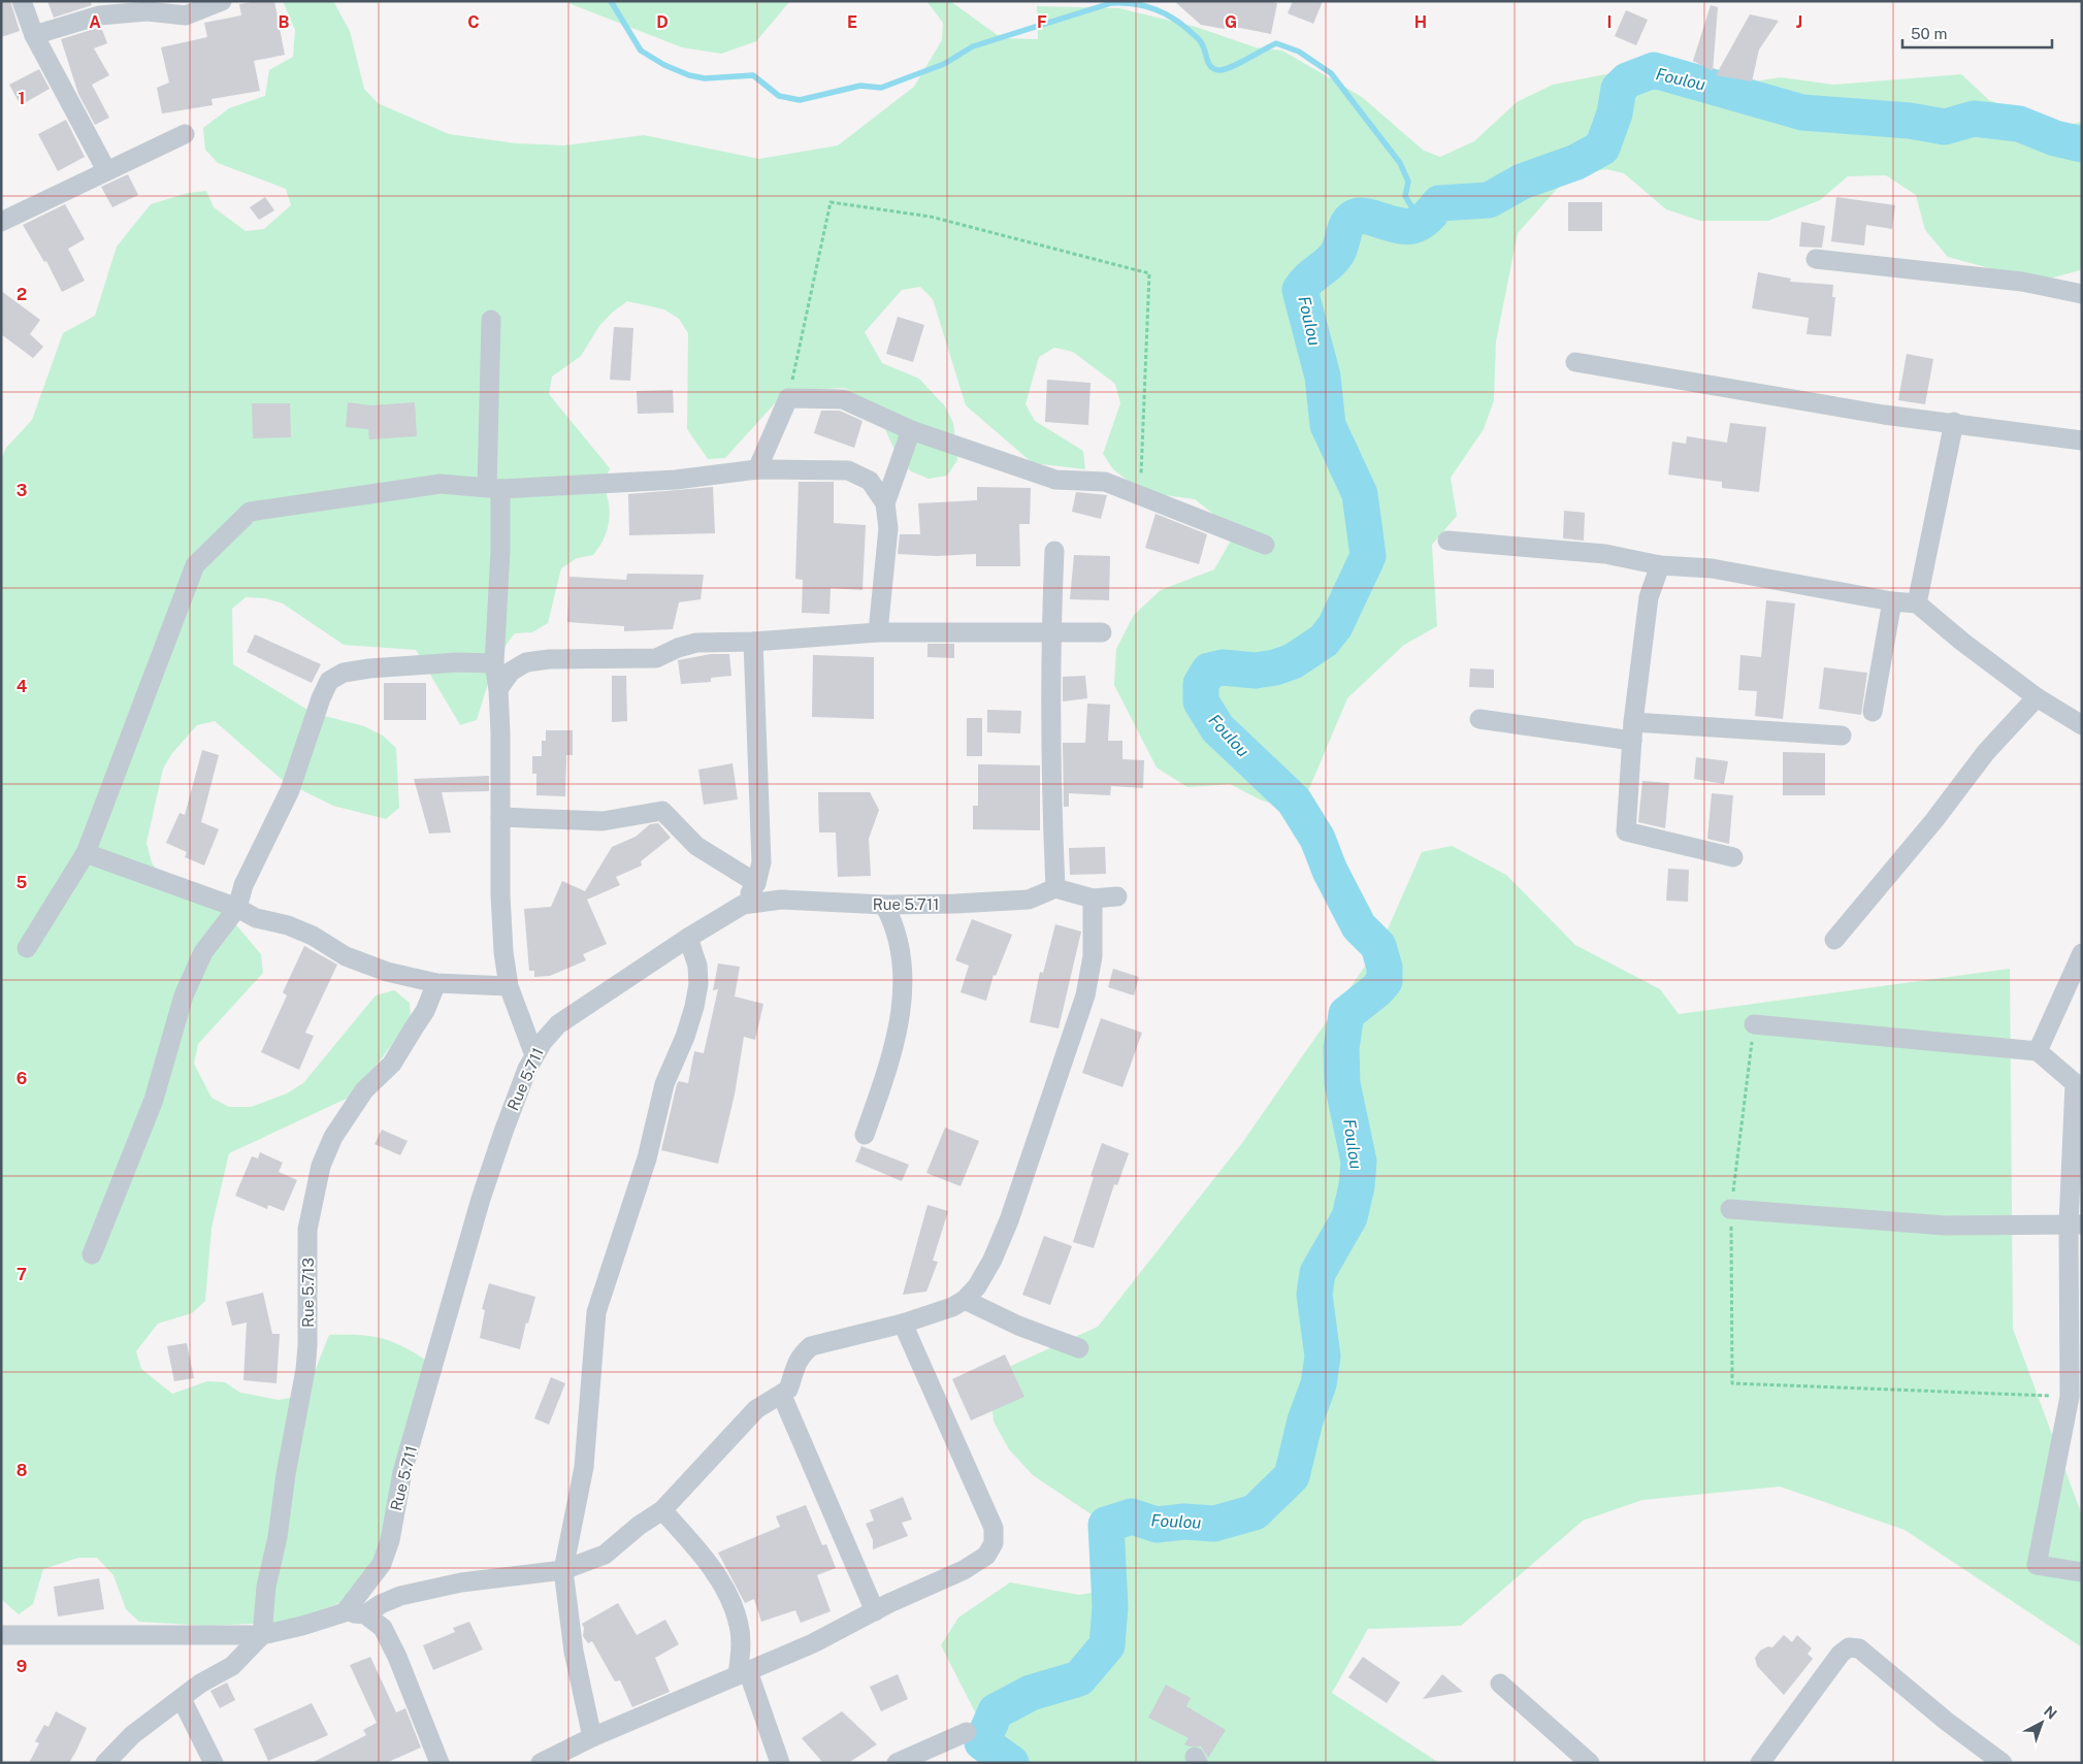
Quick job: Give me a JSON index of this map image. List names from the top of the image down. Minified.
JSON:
{"streets":{"street":["Rue 5.711","Rue 5.713"]},"water":["Foulou"],"scale_bar":"50 m","north":"top right","grid":{"columns":["A","B","C","D","E","F","G","H","I","J"],"rows":["1","2","3","4","5","6","7","8","9"]}}
